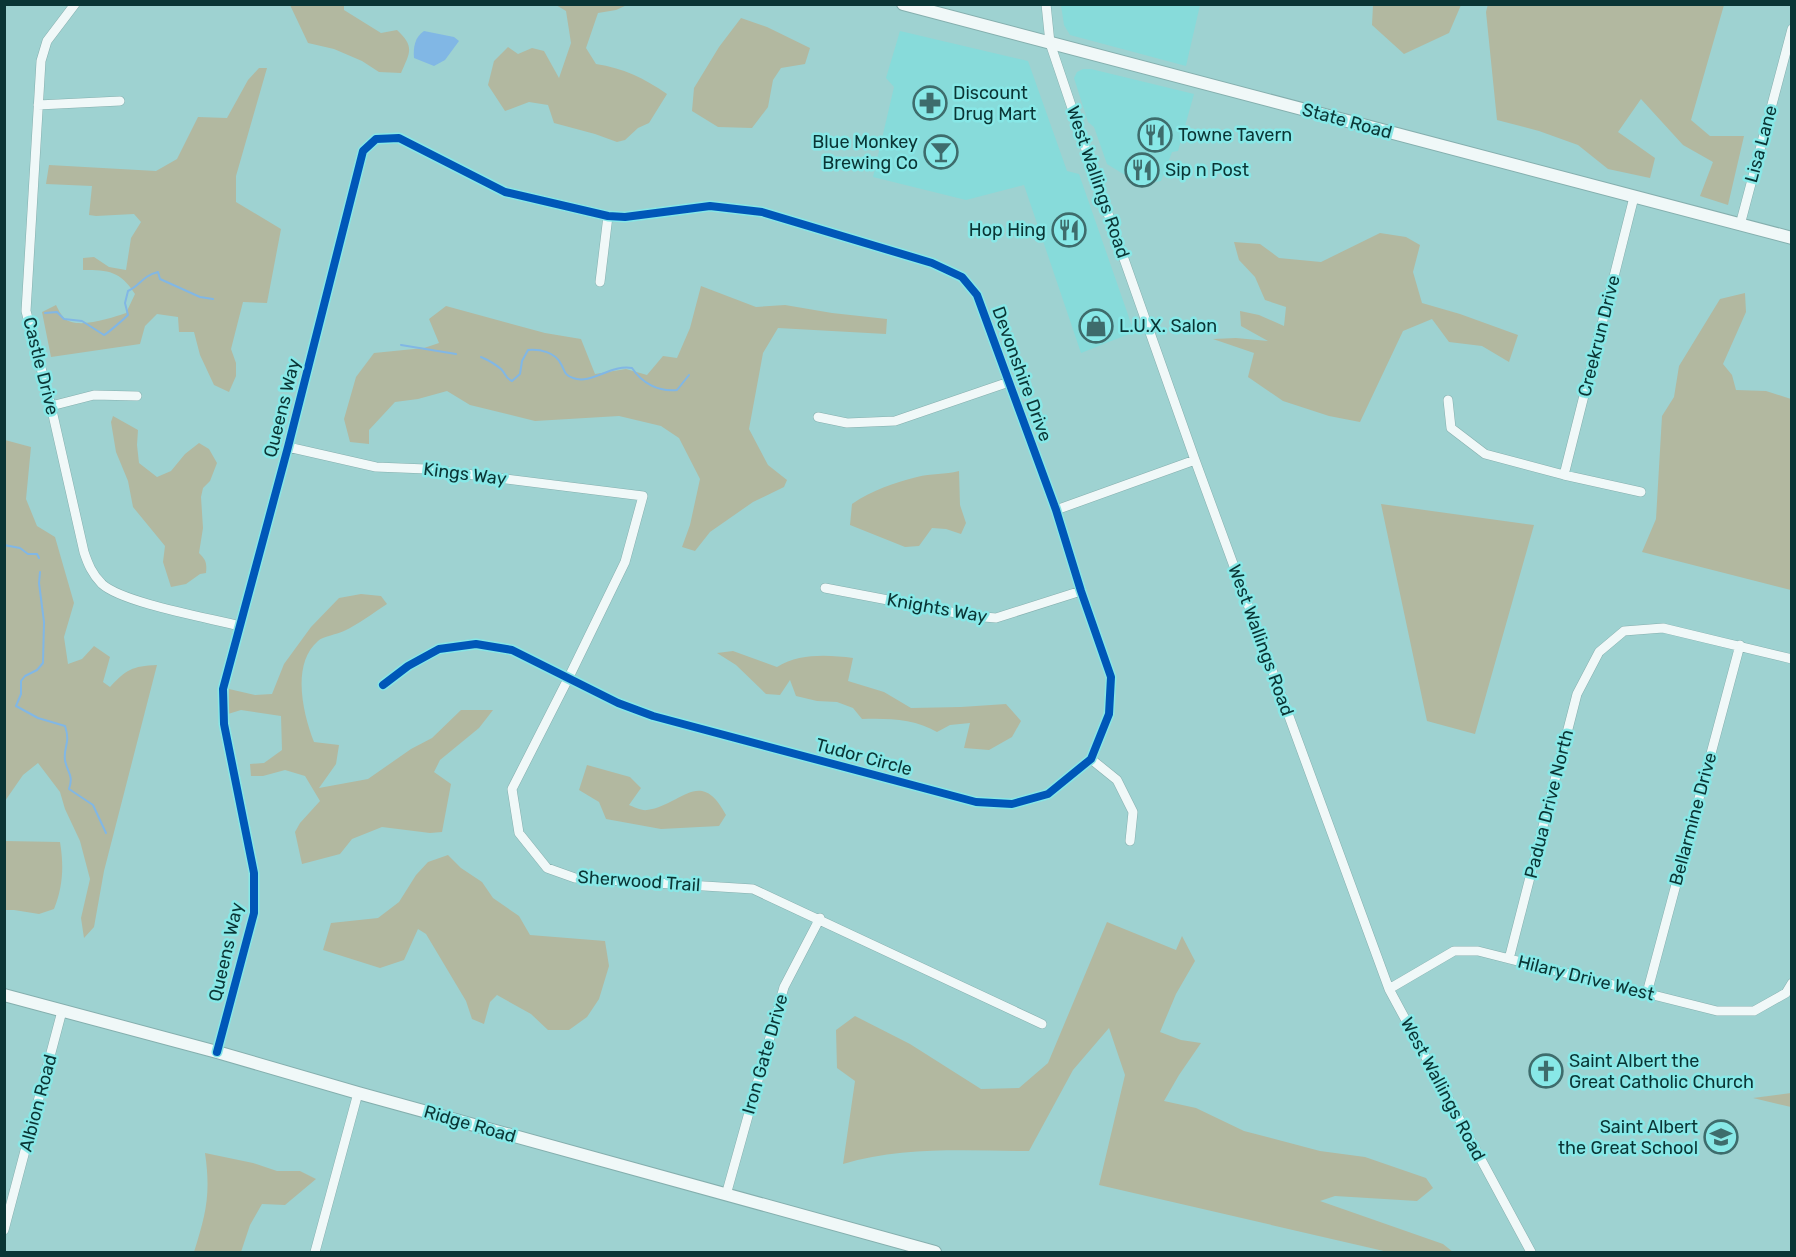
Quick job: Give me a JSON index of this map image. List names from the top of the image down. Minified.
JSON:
{"streets":{"main road":["State Road","Ridge Road"],"street":["Lisa Lane","West Wallings Road","Creekrun Drive","Castle Drive","Devonshire Drive","Queens Way","Kings Way","Knights Way","Tudor Circle","Padua Drive North","Bellarmine Drive","Sherwood Trail","Hilary Drive West","Iron Gate Drive","Albion Road"]},"crossings":[["State Road","Lisa Lane"],["State Road","West Wallings Road"],["State Road","Creekrun Drive"],["West Wallings Road","Hilary Drive West"],["Castle Drive","Queens Way"],["Devonshire Drive","Queens Way"],["Devonshire Drive","Tudor Circle"],["Queens Way","Kings Way"],["Queens Way","Ridge Road"],["Kings Way","Sherwood Trail"],["Knights Way","Tudor Circle"],["Tudor Circle","Sherwood Trail"],["Padua Drive North","Bellarmine Drive"],["Padua Drive North","Hilary Drive West"],["Bellarmine Drive","Hilary Drive West"],["Sherwood Trail","Iron Gate Drive"],["Iron Gate Drive","Ridge Road"],["Albion Road","Ridge Road"]],"places":{"pharmacy":["Discount Drug Mart"],"restaurant":["Towne Tavern","Sip n Post","Hop Hing"],"bar":["Blue Monkey Brewing Co"],"shop":["L.U.X. Salon"],"church":["Saint Albert the Great Catholic Church"],"school or university":["Saint Albert the Great School"]}}
